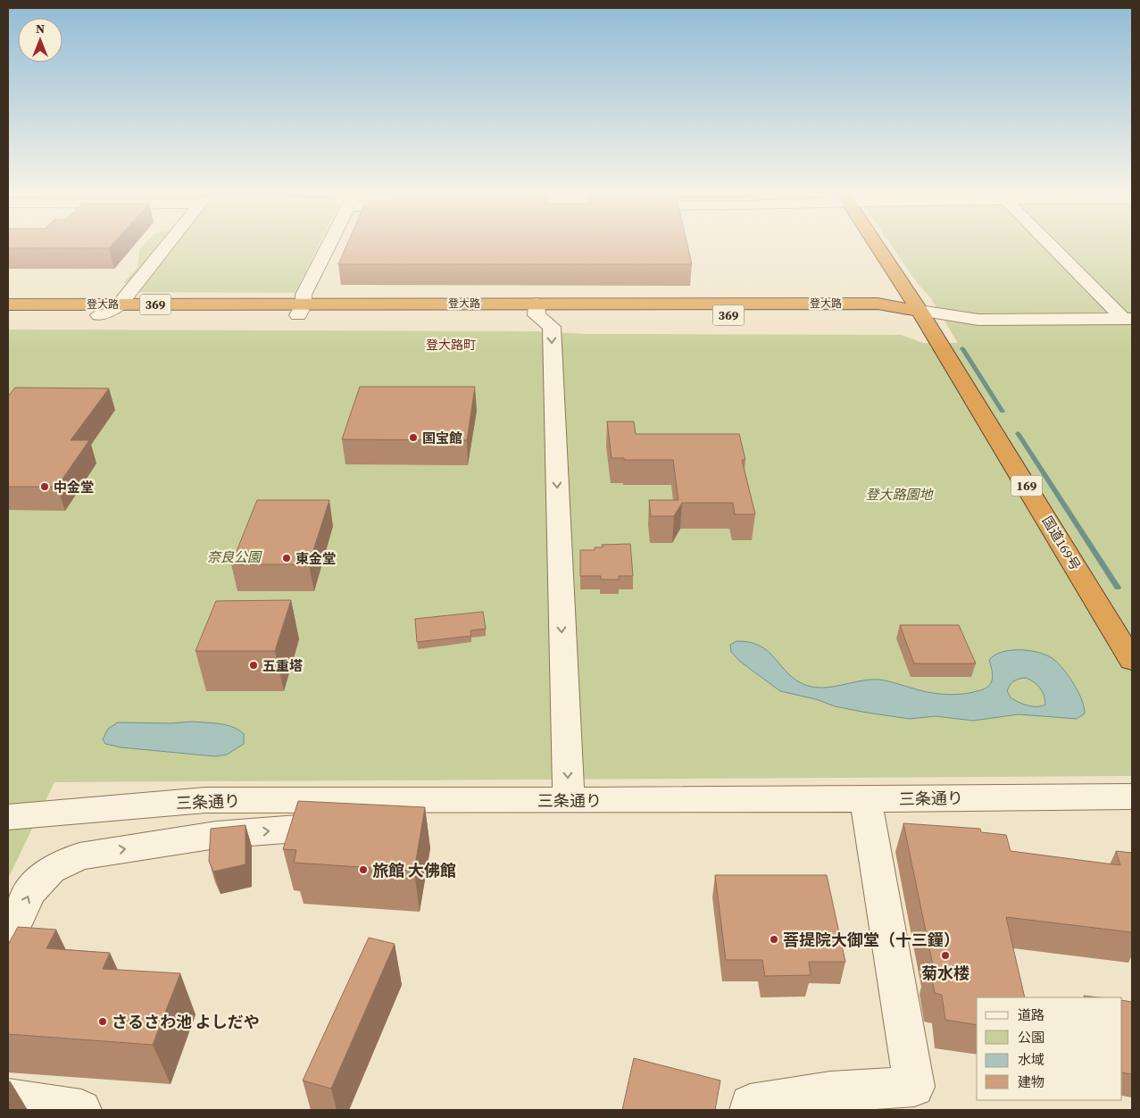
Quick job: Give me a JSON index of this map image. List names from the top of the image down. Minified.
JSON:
{"streets":{"highway":["登大路","369","169","国道169号"],"street":["三条通り"]},"crossings":[["登大路","国道169号"]],"districts":["登大路町"],"parks":["登大路園地","奈良公園"],"places":["国宝館","中金堂","東金堂","五重塔","旅館 大佛館","菩提院大御堂（十三鐘）","菊水楼","さるさわ池 よしだや"],"legend":["道路","公園","水域","建物"],"north":"top"}
